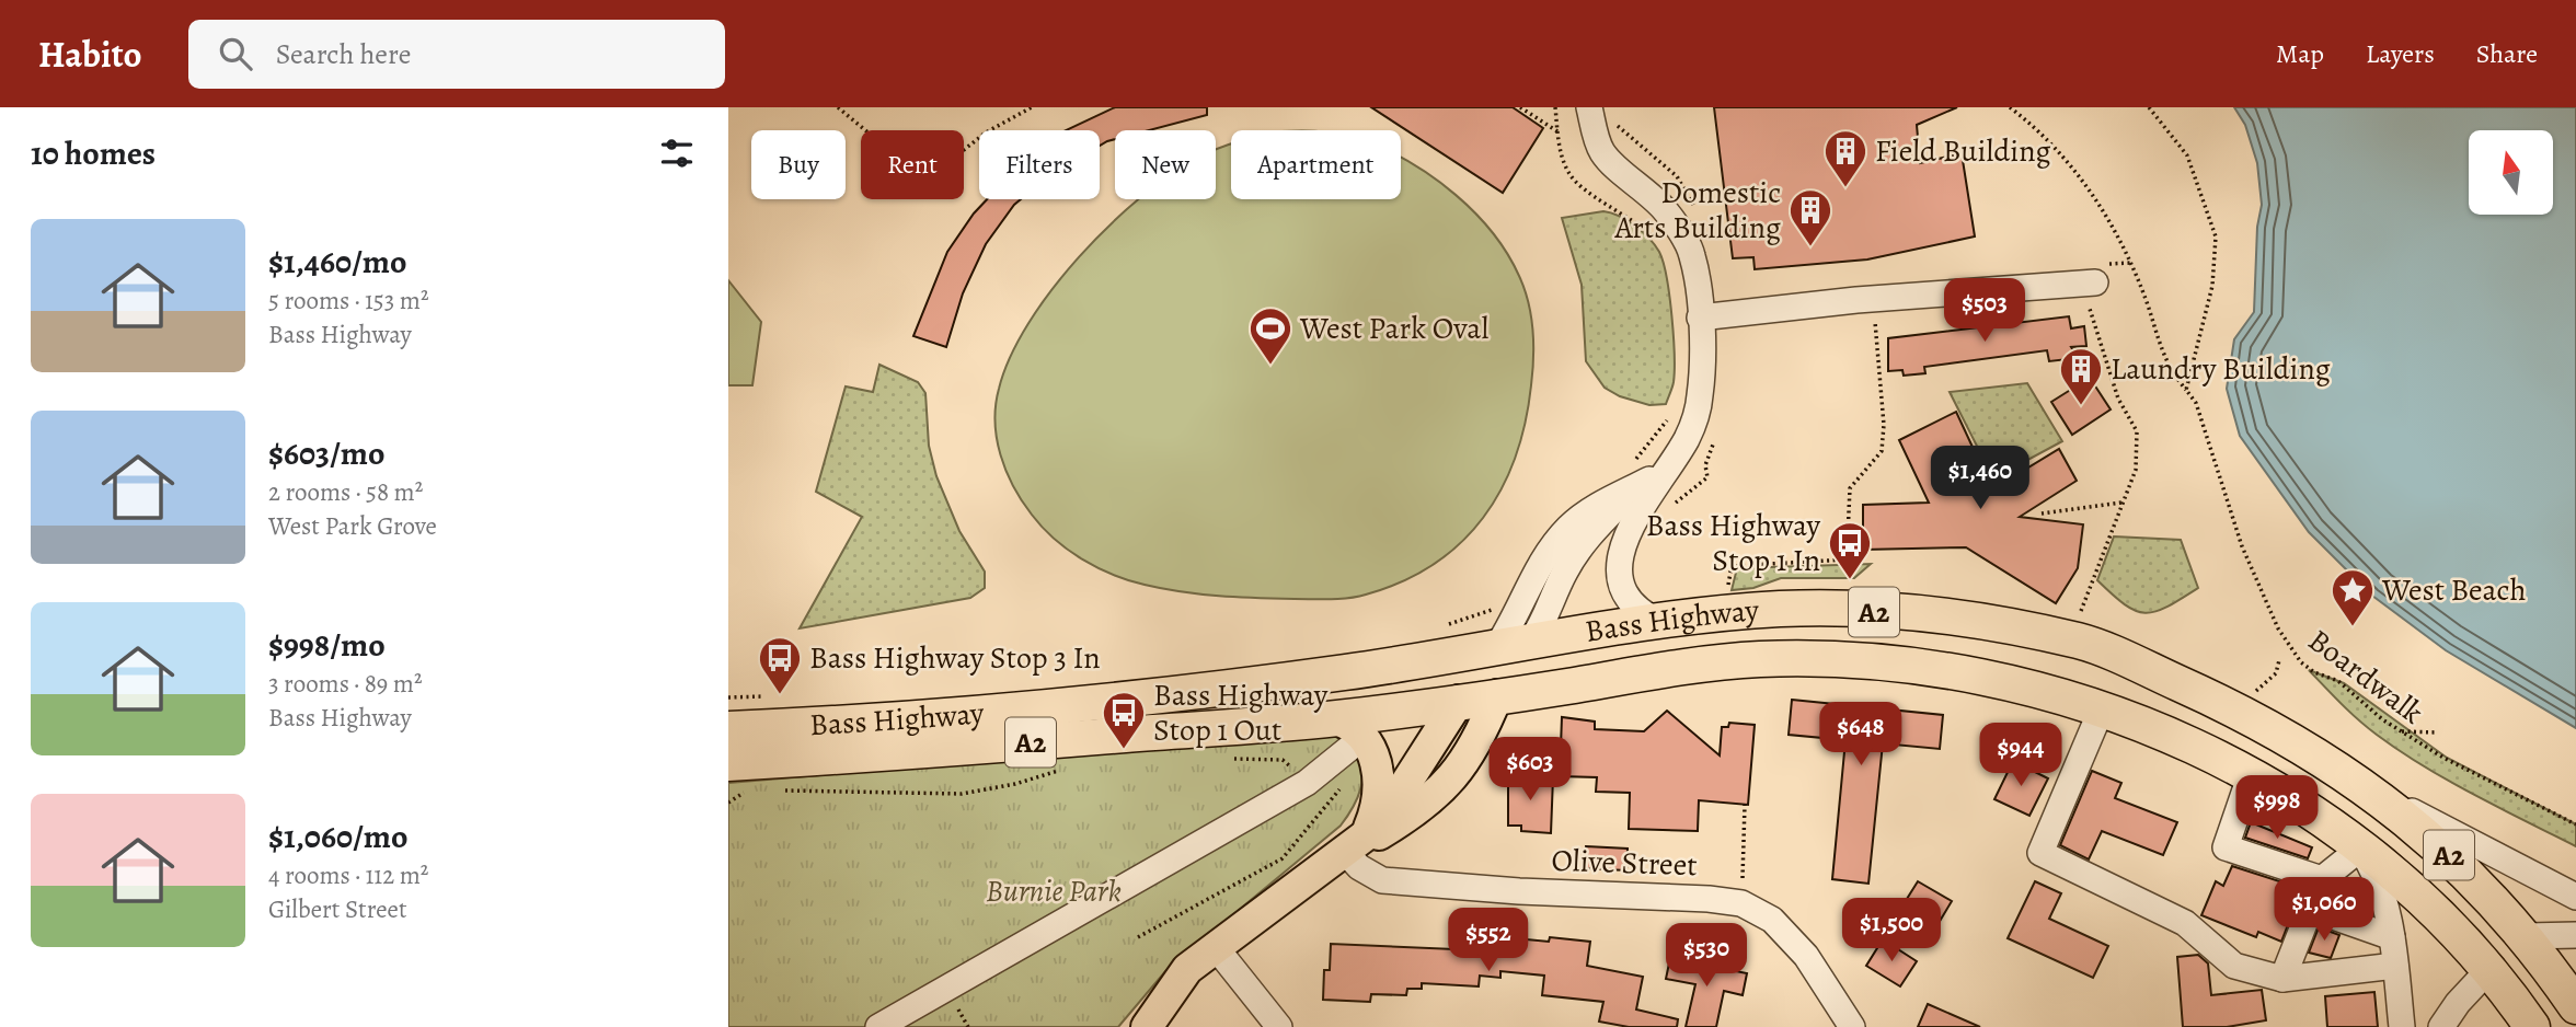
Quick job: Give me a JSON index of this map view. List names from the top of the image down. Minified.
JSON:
{"streets":{"highway":["A2","Bass Highway"],"street":["Olive Street"],"path":["Boardwalk"]},"parks":["Burnie Park"],"places":{"building":["Field Building","Domestic Arts Building","Laundry Building"],"sports":["West Park Oval"],"bus stop":["Bass Highway Stop 1 In","Bass Highway Stop 3 In","Bass Highway Stop 1 Out"],"place":["West Beach"]},"north":"top","page":{"header":"Habito","search":"Search here","nav":["Map","Layers","Share"],"heading":"10 homes","chip":["Buy","Rent","Filters","New","Apartment"],"list":[{"name":"$1,460/mo","note":"5 rooms · 153 m² · Bass Highway"},{"name":"$603/mo","note":"2 rooms · 58 m² · West Park Grove"},{"name":"$998/mo","note":"3 rooms · 89 m² · Bass Highway"},{"name":"$1,060/mo","note":"4 rooms · 112 m² · Gilbert Street"}],"price":["$503","$1,460","$648","$944","$603","$998","$1,060","$1,500","$552","$530"]}}
